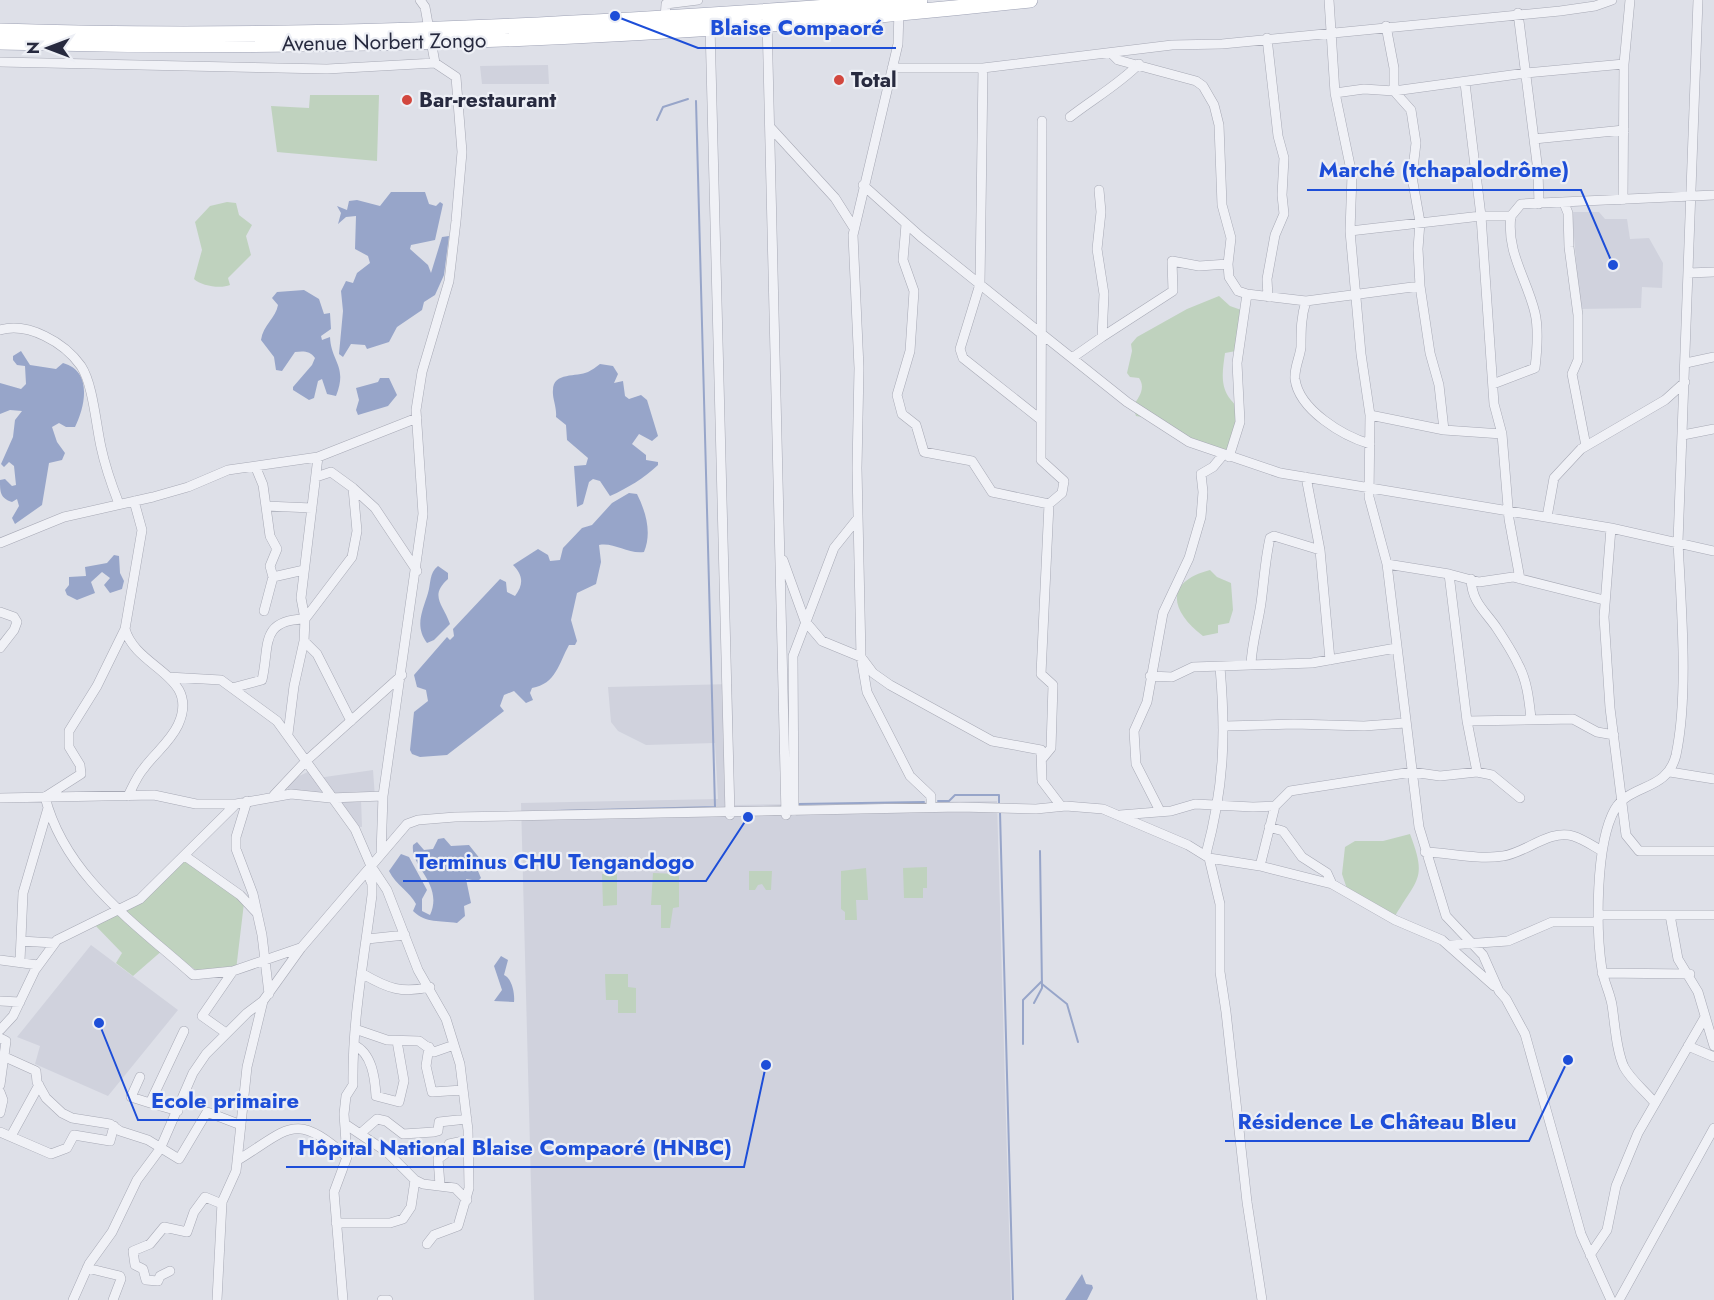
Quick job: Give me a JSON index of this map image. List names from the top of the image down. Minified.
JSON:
{"streets":{"main road":["Avenue Norbert Zongo"]},"places":["Blaise Compaoré","Total","Bar-restaurant","Marché (tchapalodrôme)","Terminus CHU Tengandogo","Ecole primaire","Résidence Le Château Bleu","Hôpital National Blaise Compaoré (HNBC)"],"north":"left"}
